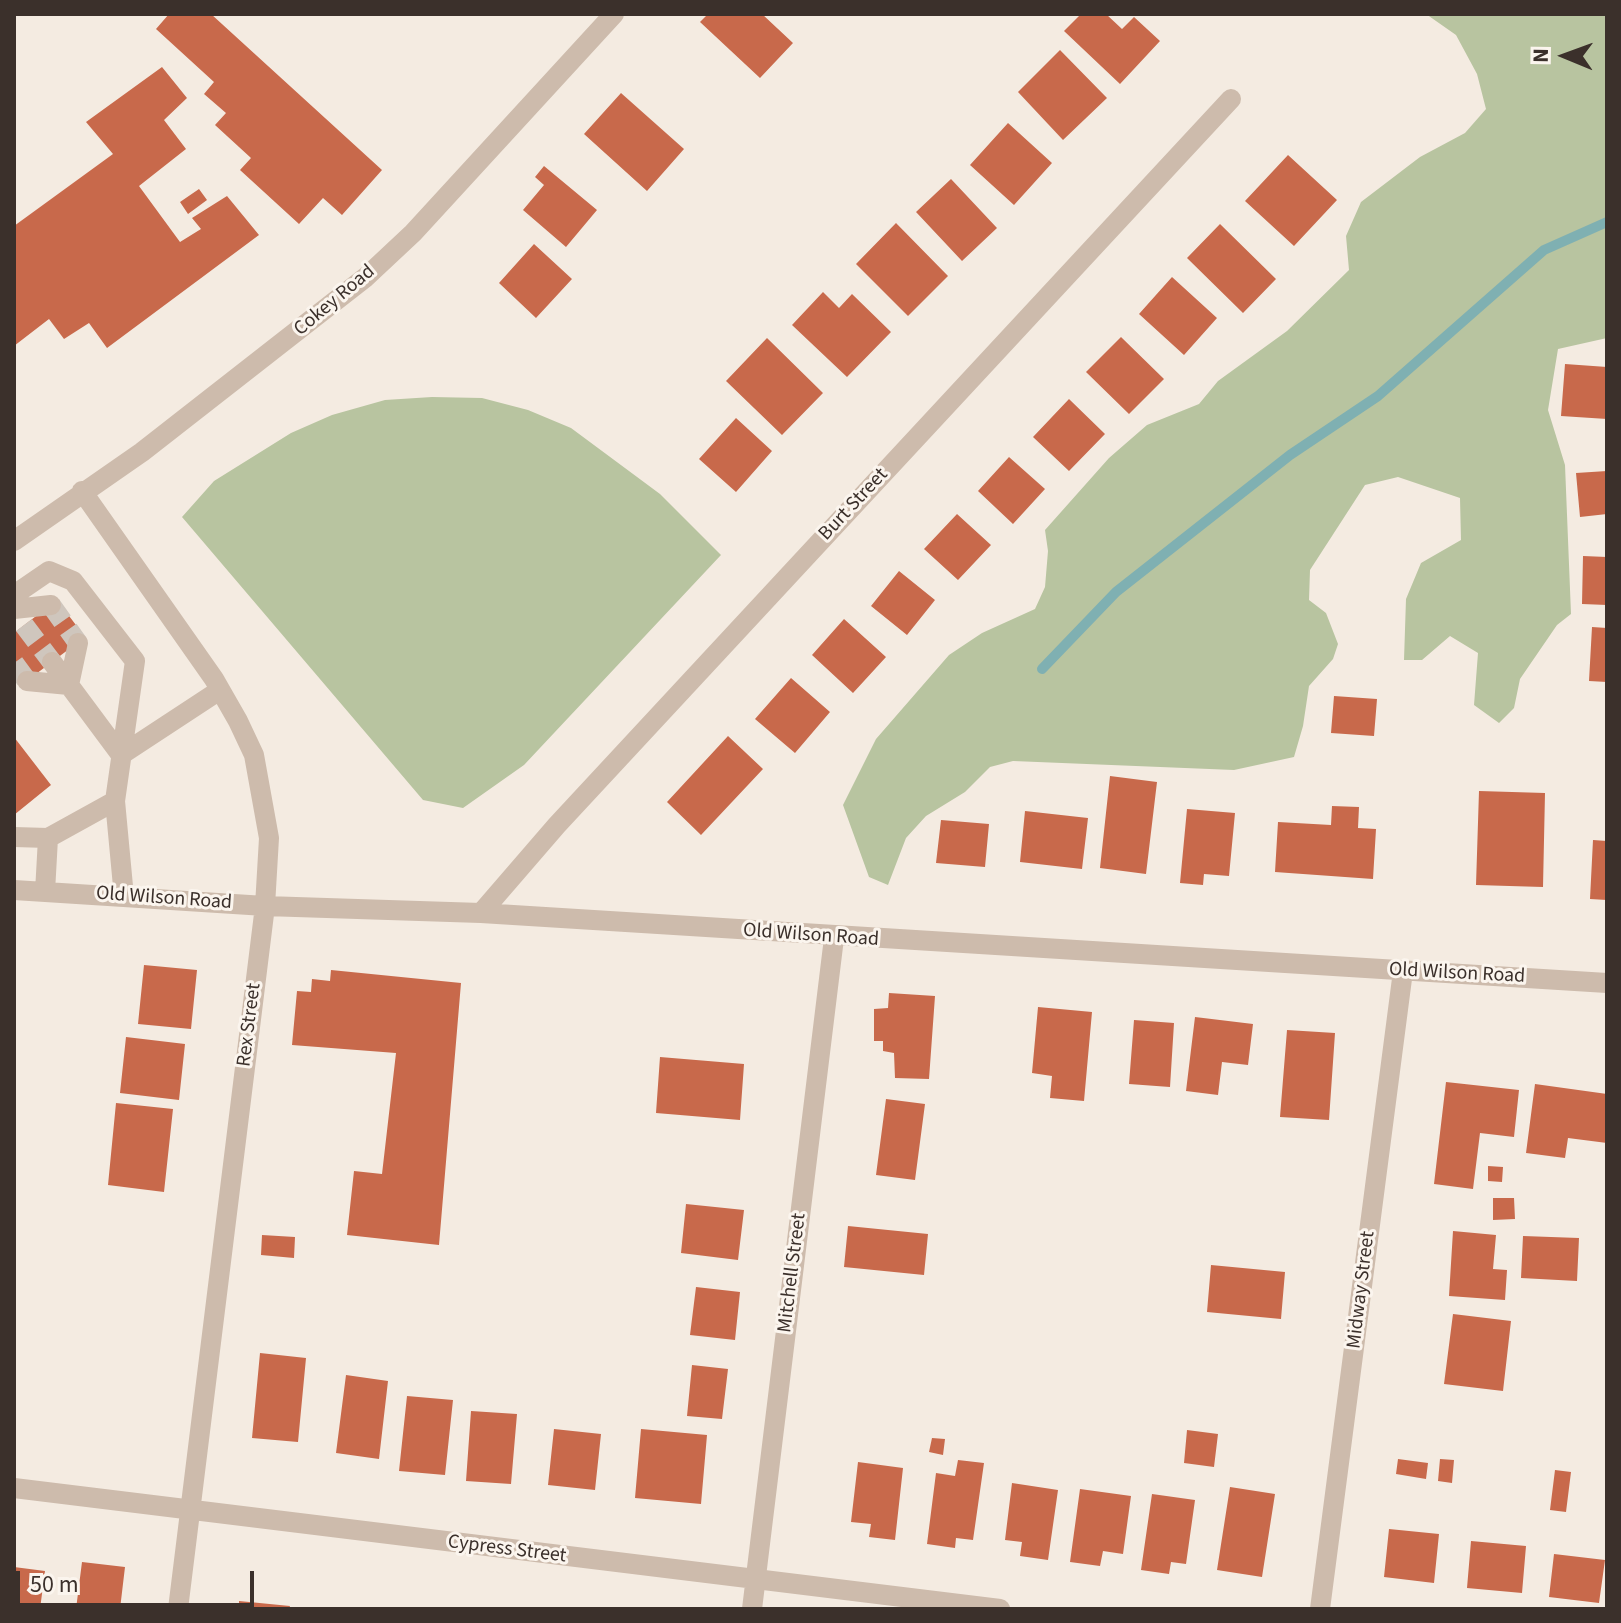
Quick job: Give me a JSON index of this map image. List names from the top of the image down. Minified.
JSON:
{"streets":{"street":["Cokey Road","Burt Street","Old Wilson Road","Rex Street","Mitchell Street","Midway Street","Cypress Street"]},"crossings":[["Cokey Road","Rex Street"],["Burt Street","Old Wilson Road"],["Old Wilson Road","Rex Street"],["Old Wilson Road","Mitchell Street"],["Old Wilson Road","Midway Street"],["Rex Street","Cypress Street"],["Mitchell Street","Cypress Street"]],"scale_bar":"50 m","north":"left"}
